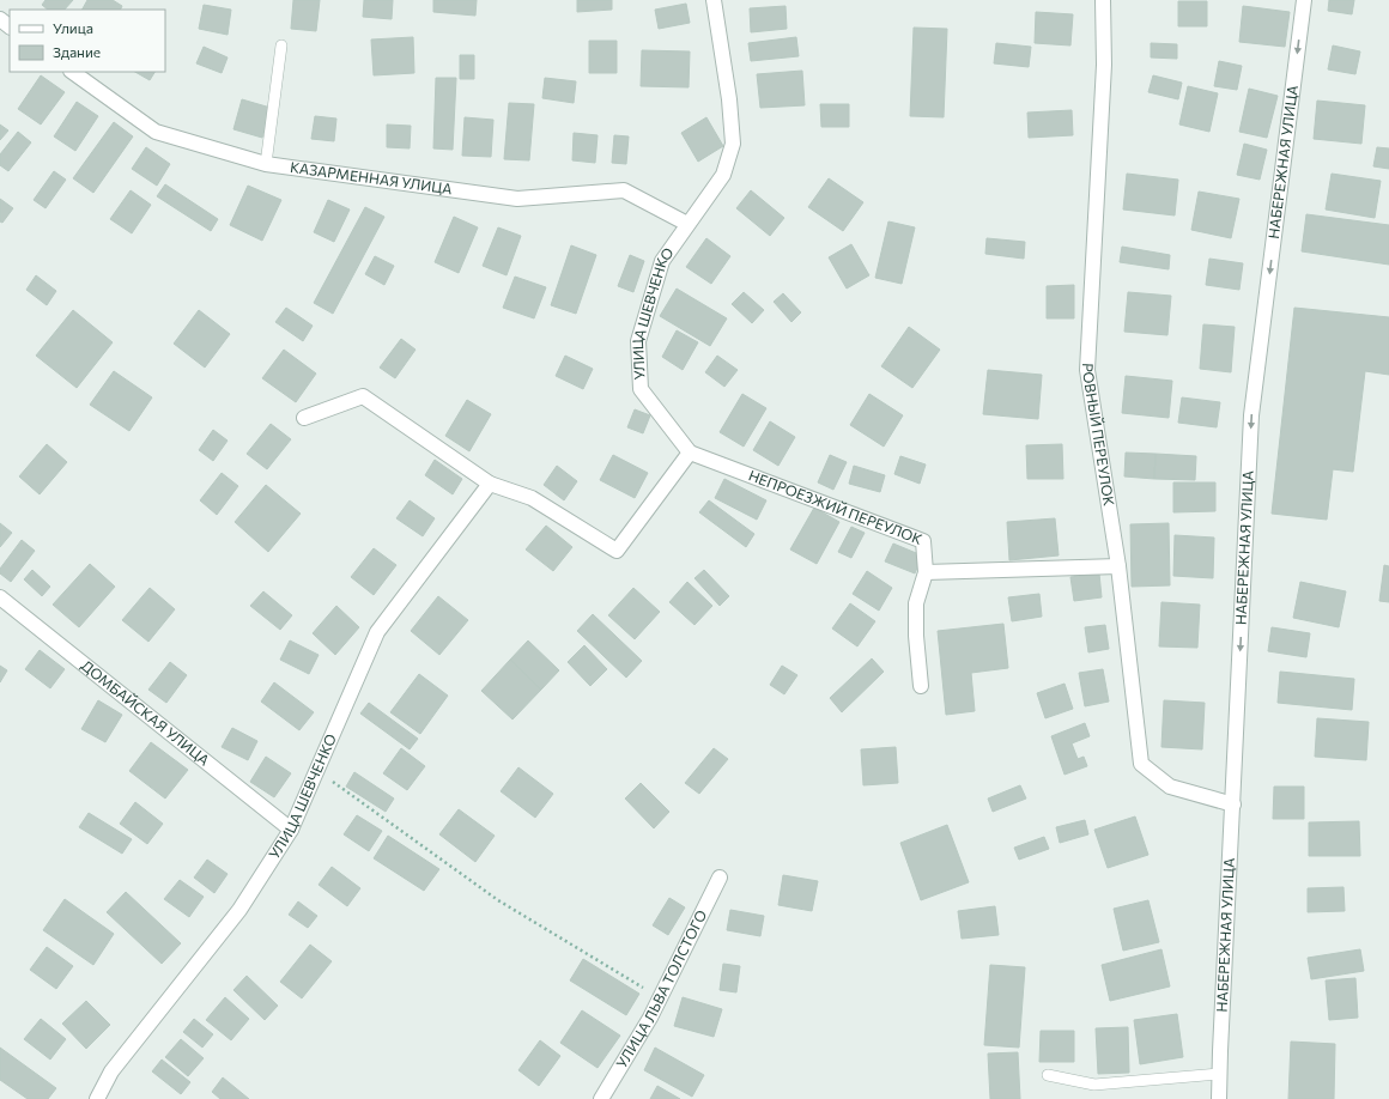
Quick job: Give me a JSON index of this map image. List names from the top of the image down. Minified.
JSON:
{"streets":{"street":["НАБЕРЕЖНАЯ УЛИЦА","КАЗАРМЕННАЯ УЛИЦА","УЛИЦА ШЕВЧЕНКО","РОВНЫЙ ПЕРЕУЛОК","НЕПРОЕЗЖИЙ ПЕРЕУЛОК","ДОМБАЙСКАЯ УЛИЦА","УЛИЦА ЛЬВА ТОЛСТОГО"]},"crossings":[["НАБЕРЕЖНАЯ УЛИЦА","РОВНЫЙ ПЕРЕУЛОК"],["КАЗАРМЕННАЯ УЛИЦА","УЛИЦА ШЕВЧЕНКО"],["УЛИЦА ШЕВЧЕНКО","НЕПРОЕЗЖИЙ ПЕРЕУЛОК"],["УЛИЦА ШЕВЧЕНКО","ДОМБАЙСКАЯ УЛИЦА"]],"one_way":["НАБЕРЕЖНАЯ УЛИЦА"],"legend":["Улица","Здание"]}
